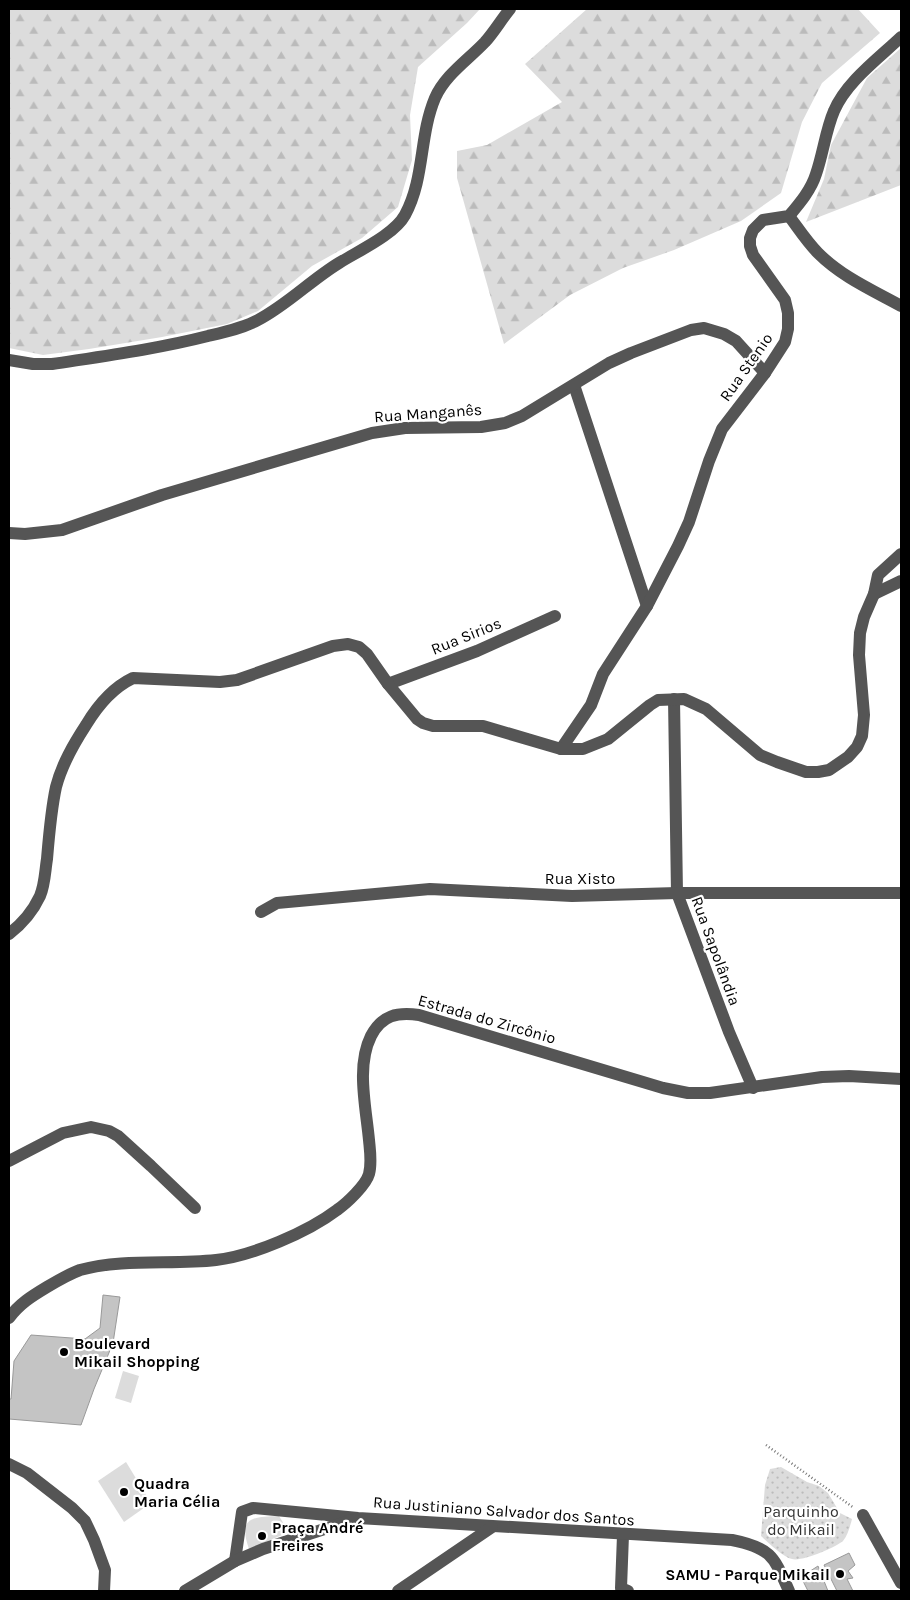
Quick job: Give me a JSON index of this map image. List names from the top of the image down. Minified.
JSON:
{"streets":{"street":["Rua Stenio","Rua Manganês","Rua Sirios","Rua Xisto","Rua Sapolândia","Estrada do Zircônio","Rua Justiniano Salvador dos Santos"]},"crossings":[["Rua Stenio","Rua Manganês"],["Rua Xisto","Rua Sapolândia"],["Rua Sapolândia","Estrada do Zircônio"]],"parks":["Parquinho do Mikail"],"places":["Boulevard Mikail Shopping","Quadra Maria Célia","Praça André Freires","SAMU - Parque Mikail"]}
